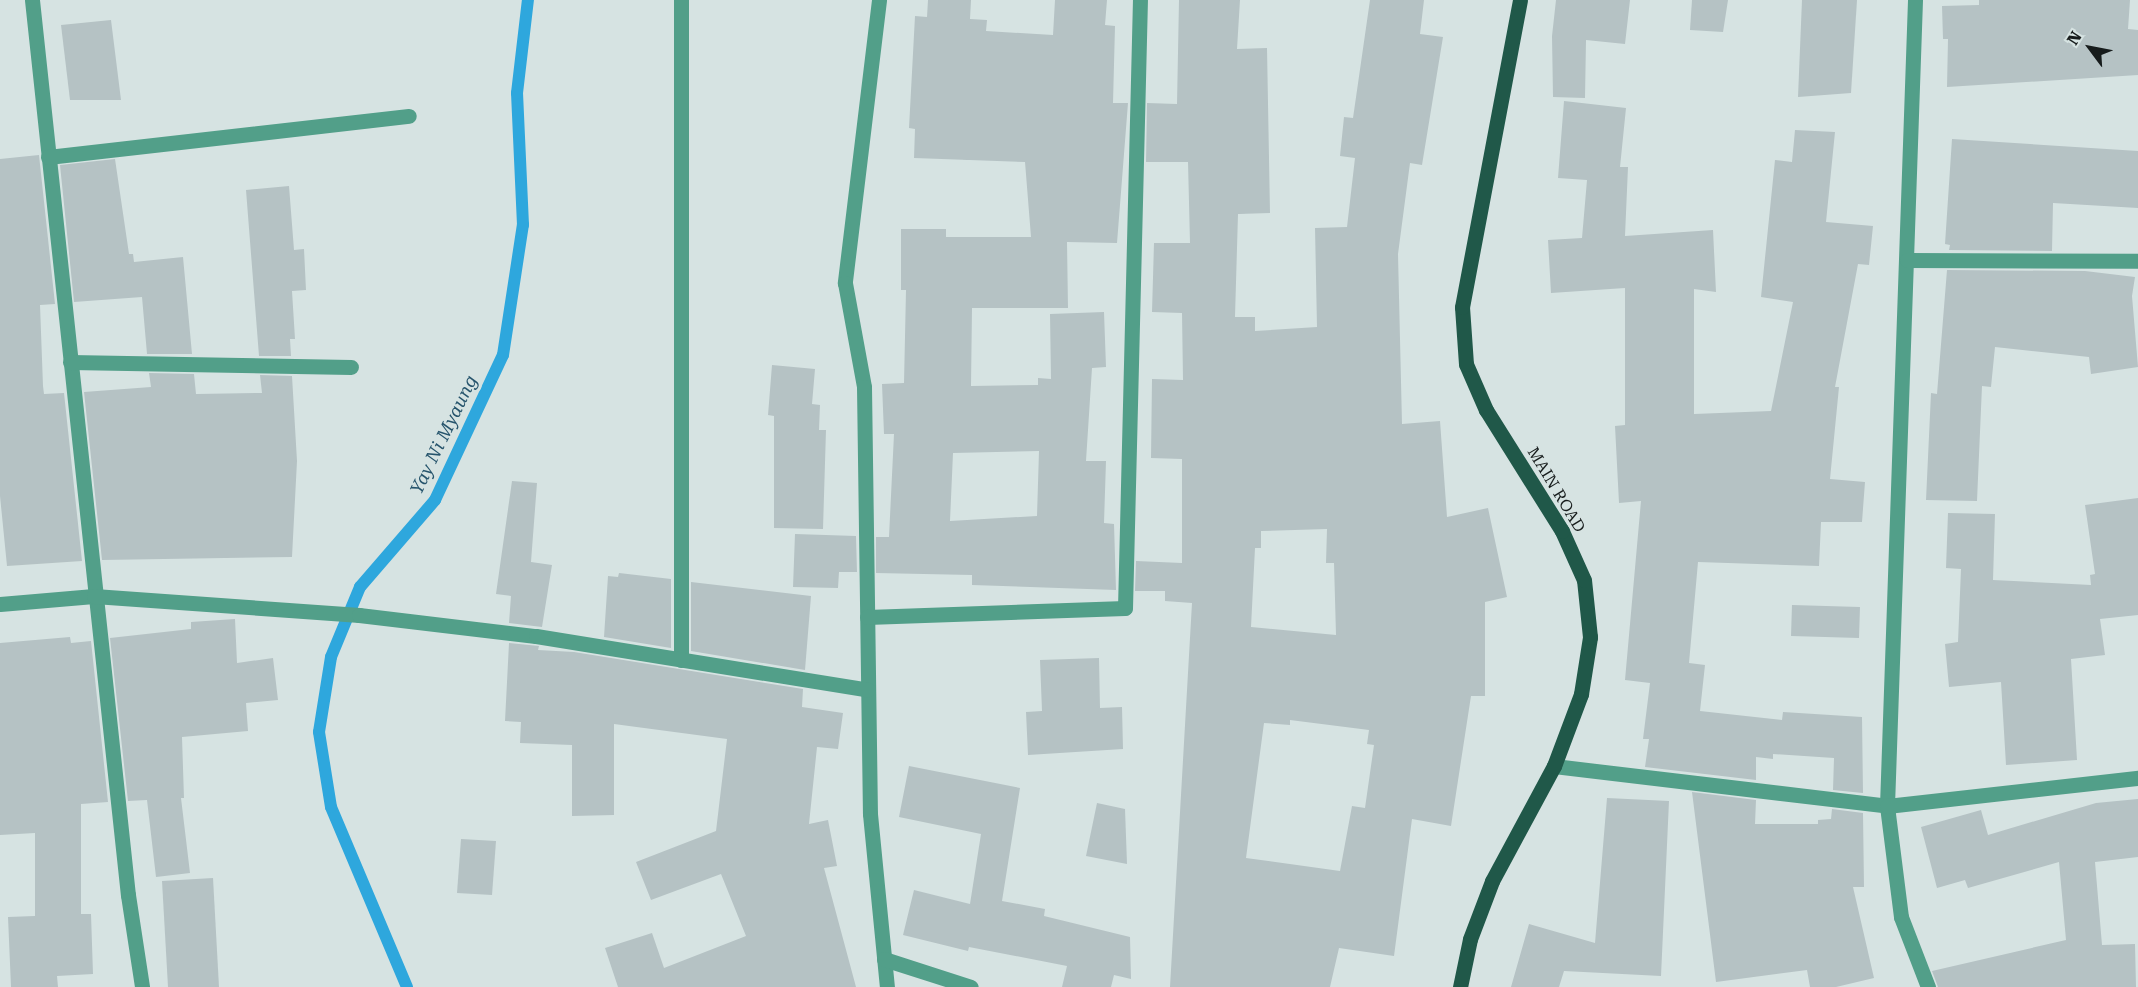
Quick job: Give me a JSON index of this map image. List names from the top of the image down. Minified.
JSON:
{"streets":{"main road":["MAIN ROAD"]},"water":["Yay Ni Myaung"],"north":"top left"}
